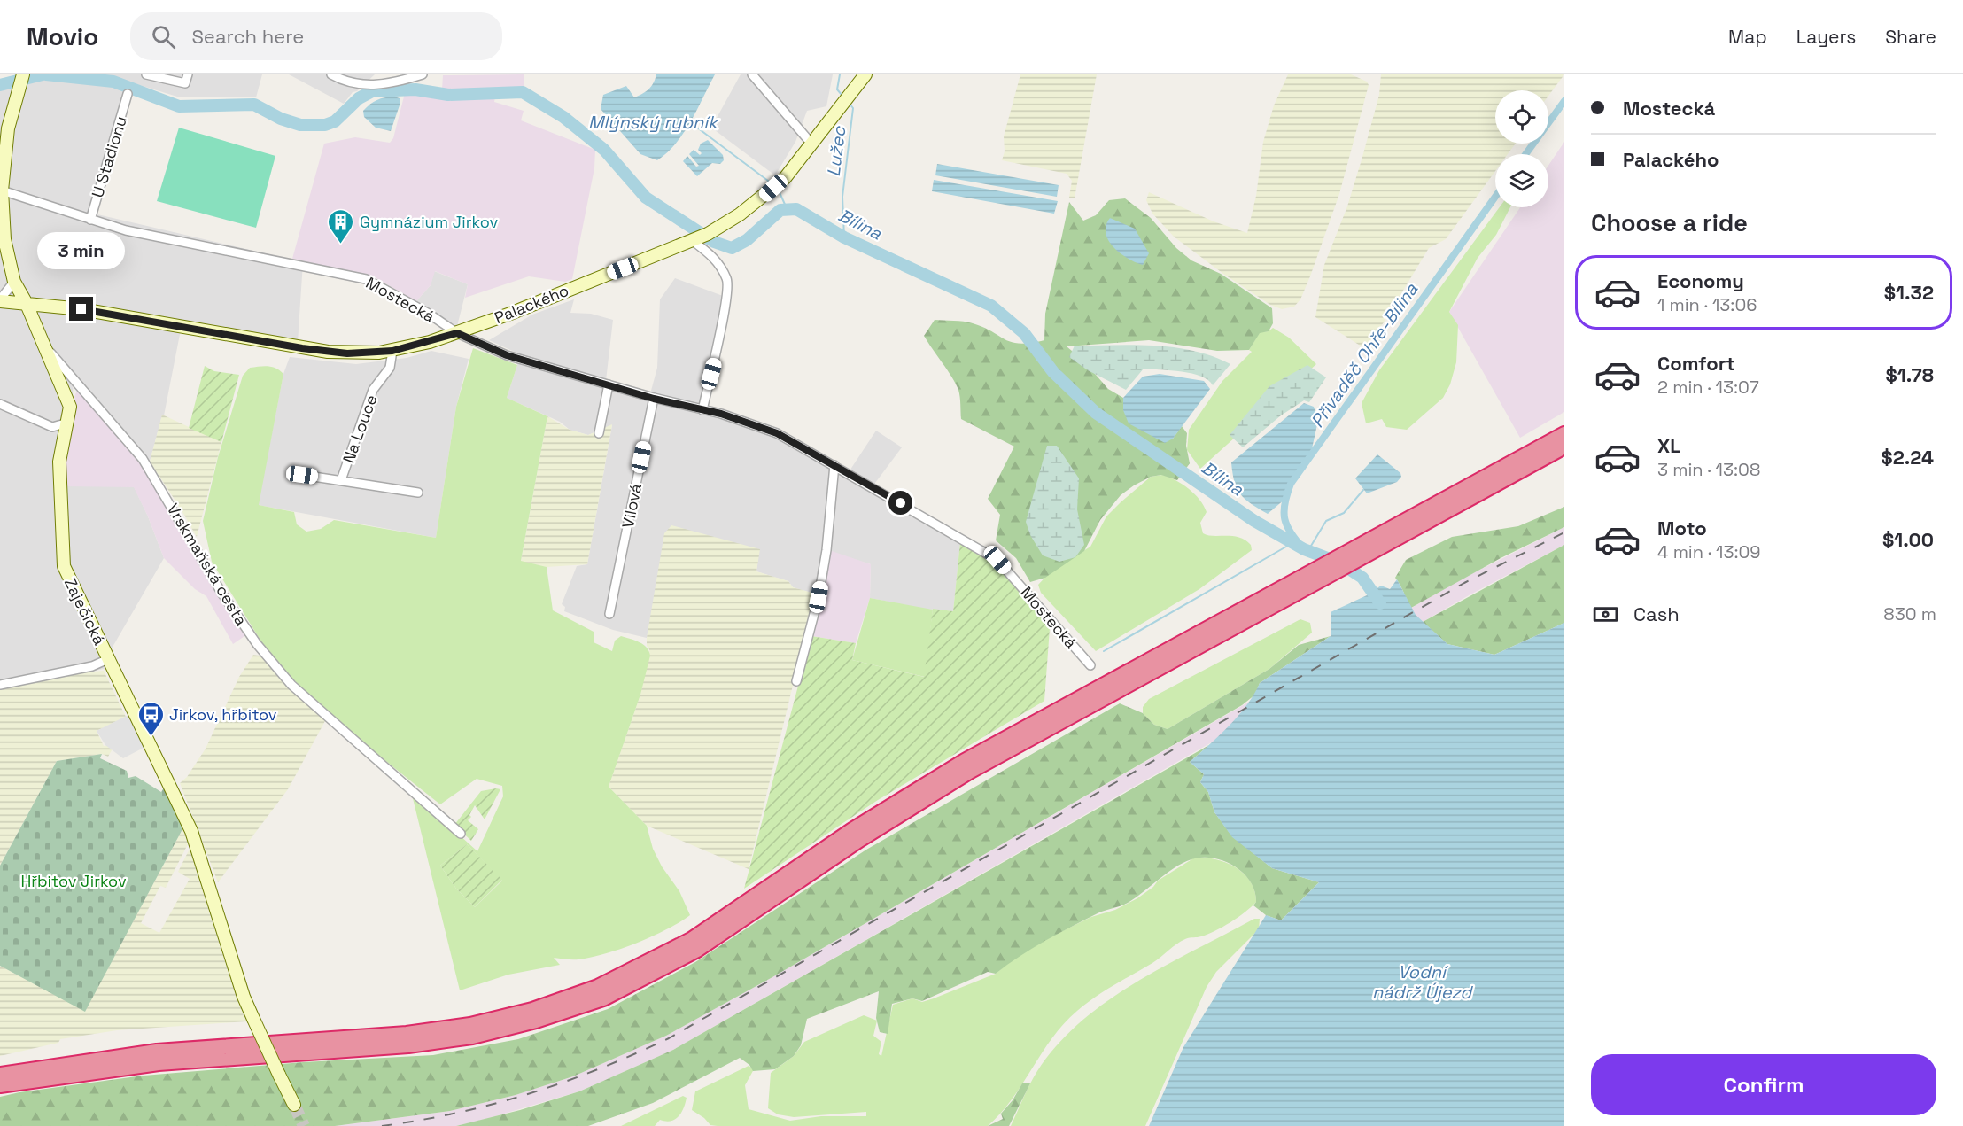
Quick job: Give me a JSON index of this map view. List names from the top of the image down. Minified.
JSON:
{"streets":{"street":["U Stadionu","Mostecká","Palackého","Na Louce","Vilová","Vrskmaňská cesta","Zaječická"]},"crossings":[["U Stadionu","Mostecká"],["Mostecká","Palackého"],["Mostecká","Vilová"],["Mostecká","Zaječická"],["Palackého","Na Louce"],["Palackého","Zaječická"],["Vrskmaňská cesta","Zaječická"]],"water":["Mlýnský rybník","Lužec","Bílina","Přivaděč Ohře-Bílina","Vodní nádrž Újezd"],"parks":["Hřbitov Jirkov"],"places":{"building":["Gymnázium Jirkov"],"bus stop":["Jirkov, hřbitov"]},"page":{"header":"Movio","search":"Search here","nav":["Map","Layers","Share"],"banner":["Mostecká","Palackého"],"heading":"Choose a ride","bubble":"3 min","list":[{"name":"Economy","note":"1 min · 13:06","value":"$1.32"},{"name":"Comfort","note":"2 min · 13:07","value":"$1.78"},{"name":"XL","note":"3 min · 13:08","value":"$2.24"},{"name":"Moto","note":"4 min · 13:09","value":"$1.00"}],"pay":["Cash","830 m"],"buttons":"Confirm"}}
